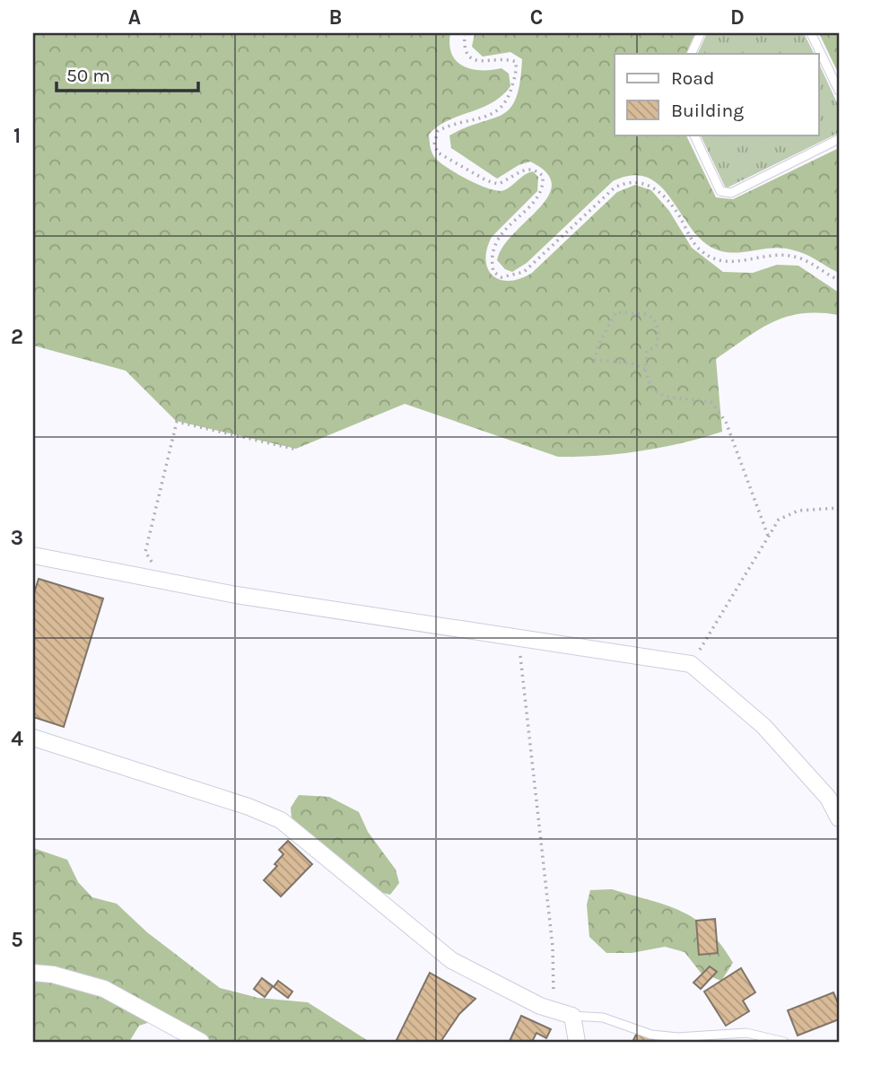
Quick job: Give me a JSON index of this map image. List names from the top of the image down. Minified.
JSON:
{"legend":["Road","Building"],"scale_bar":"50 m","grid":{"columns":["A","B","C","D"],"rows":["1","2","3","4","5"]}}
